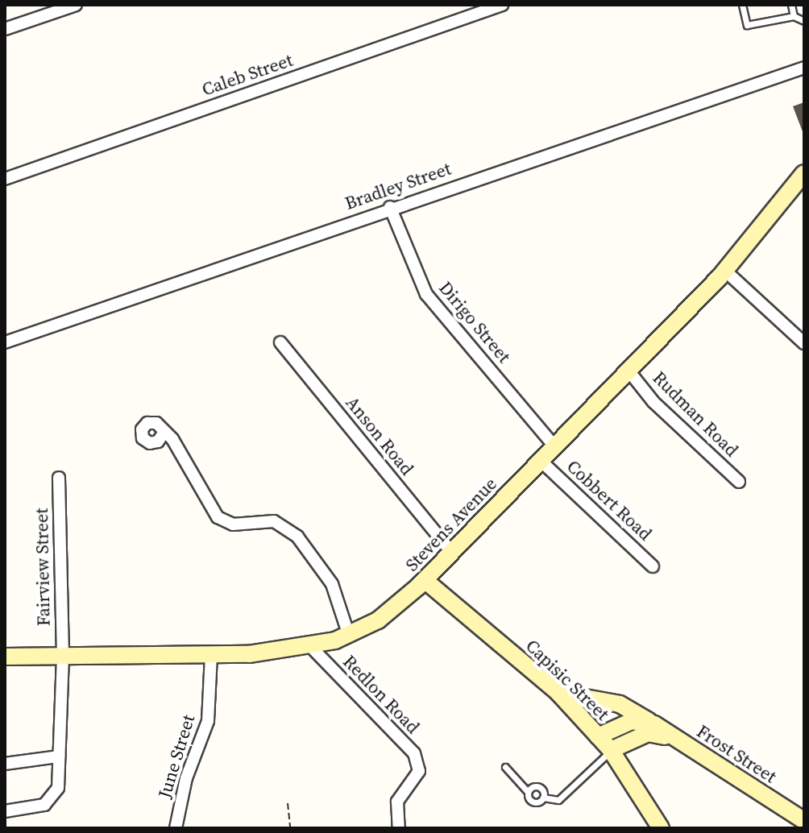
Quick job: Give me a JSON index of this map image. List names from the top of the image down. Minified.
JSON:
{"streets":{"main road":["Stevens Avenue","Capisic Street","Frost Street"],"street":["Caleb Street","Bradley Street","Dirigo Street","Rudman Road","Anson Road","Cobbert Road","Fairview Street","Redlon Road","June Street"]},"crossings":[["Bradley Street","Dirigo Street"],["Dirigo Street","Stevens Avenue"],["Rudman Road","Stevens Avenue"],["Anson Road","Stevens Avenue"],["Cobbert Road","Stevens Avenue"],["Stevens Avenue","Fairview Street"],["Stevens Avenue","Capisic Street"],["Stevens Avenue","Redlon Road"],["Stevens Avenue","June Street"],["Capisic Street","Frost Street"]]}
